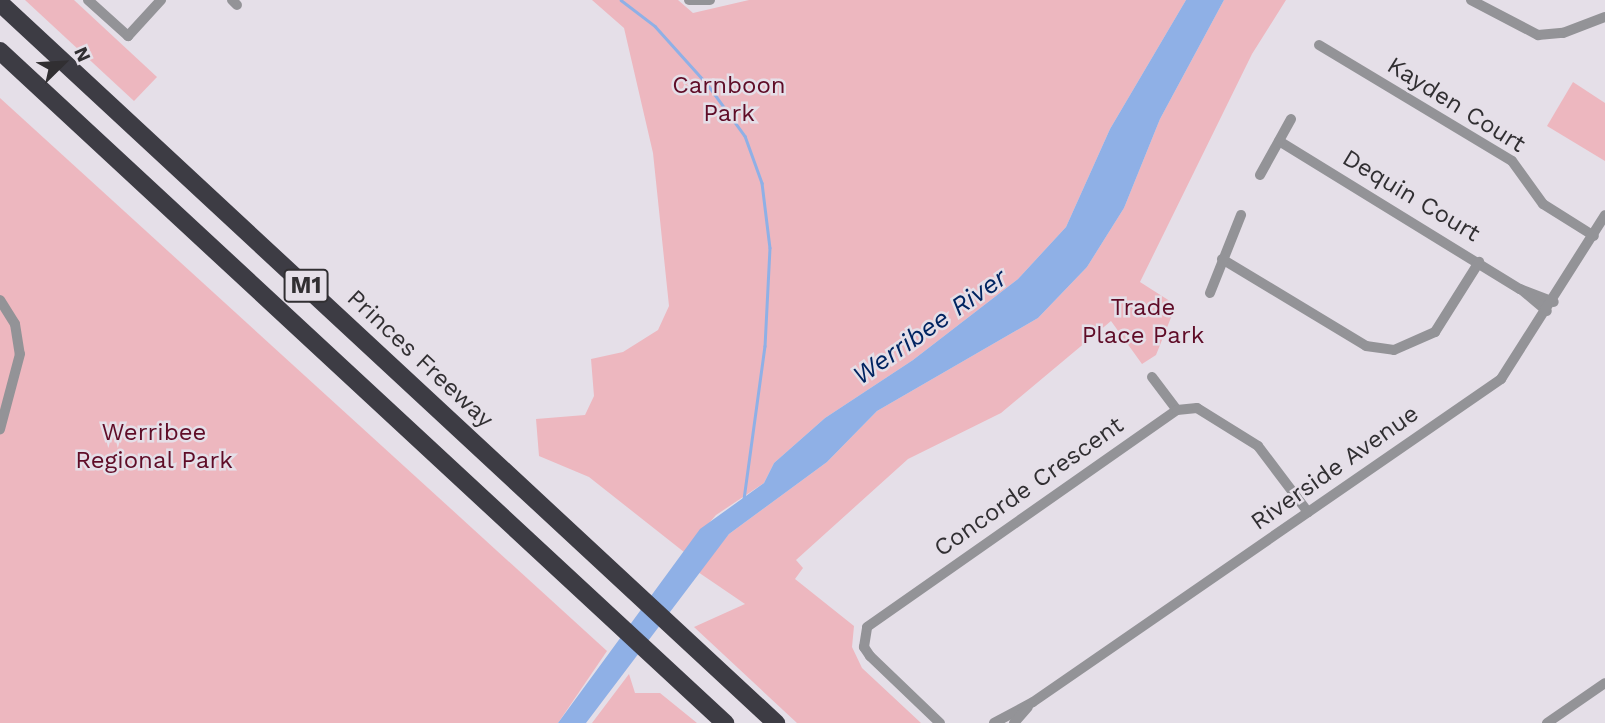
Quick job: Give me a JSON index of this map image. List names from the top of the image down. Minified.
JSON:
{"streets":{"highway":["M1","Princes Freeway"],"street":["Kayden Court","Dequin Court","Riverside Avenue","Concorde Crescent"]},"crossings":[["Kayden Court","Riverside Avenue"],["Dequin Court","Riverside Avenue"]],"water":["Werribee River"],"parks":["Carnboon Park","Trade Place Park","Werribee Regional Park"],"north":"top right"}
